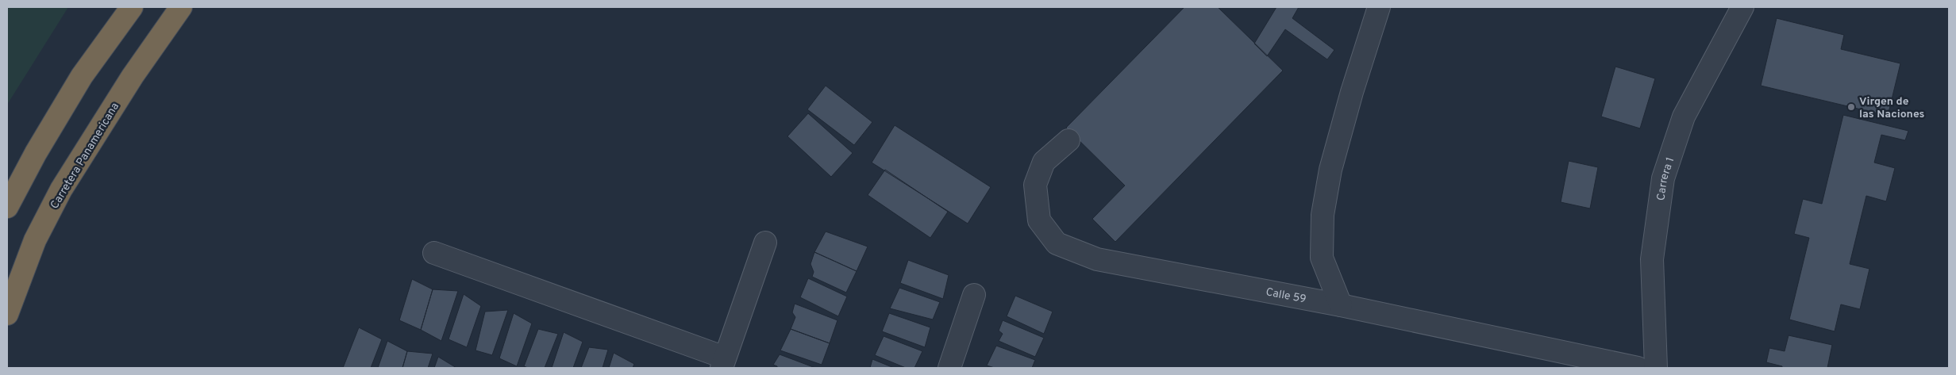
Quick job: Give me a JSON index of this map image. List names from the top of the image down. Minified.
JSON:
{"streets":{"highway":["Carretera Panamericana"],"street":["Carrera 1","Calle 59"]},"places":["Virgen de las Naciones"]}
